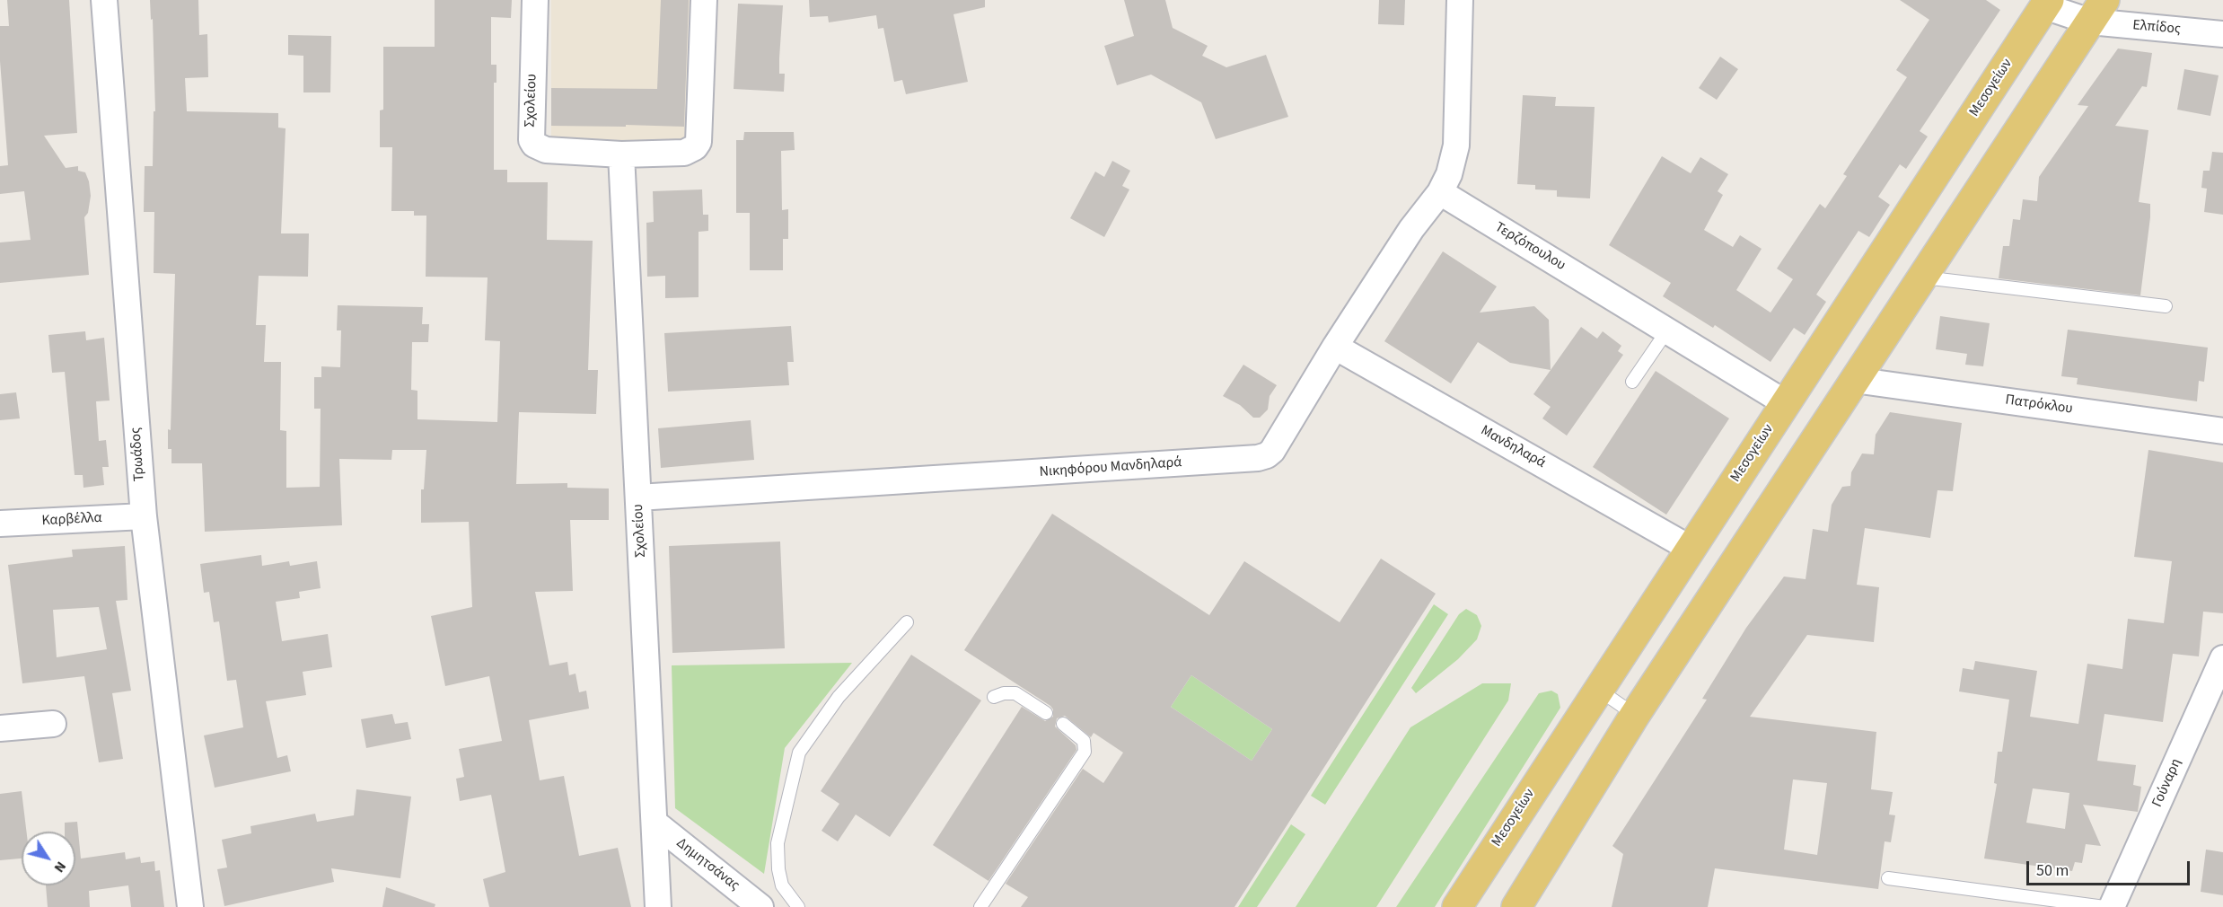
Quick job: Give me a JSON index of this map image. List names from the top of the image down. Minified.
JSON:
{"streets":{"main road":["Μεσογείων"],"street":["Ελπίδος","Σχολείου","Τερζόπουλου","Πατρόκλου","Μανδηλαρά","Τρωάδος","Νικηφόρου Μανδηλαρά","Καρβέλλα","Γούναρη","Δημητσάνας"]},"crossings":[["Ελπίδος","Μεσογείων"],["Μεσογείων","Τερζόπουλου"],["Μεσογείων","Μανδηλαρά"],["Σχολείου","Νικηφόρου Μανδηλαρά"],["Σχολείου","Δημητσάνας"],["Τερζόπουλου","Νικηφόρου Μανδηλαρά"],["Μανδηλαρά","Νικηφόρου Μανδηλαρά"],["Τρωάδος","Καρβέλλα"]],"scale_bar":"50 m","north":"bottom right"}
